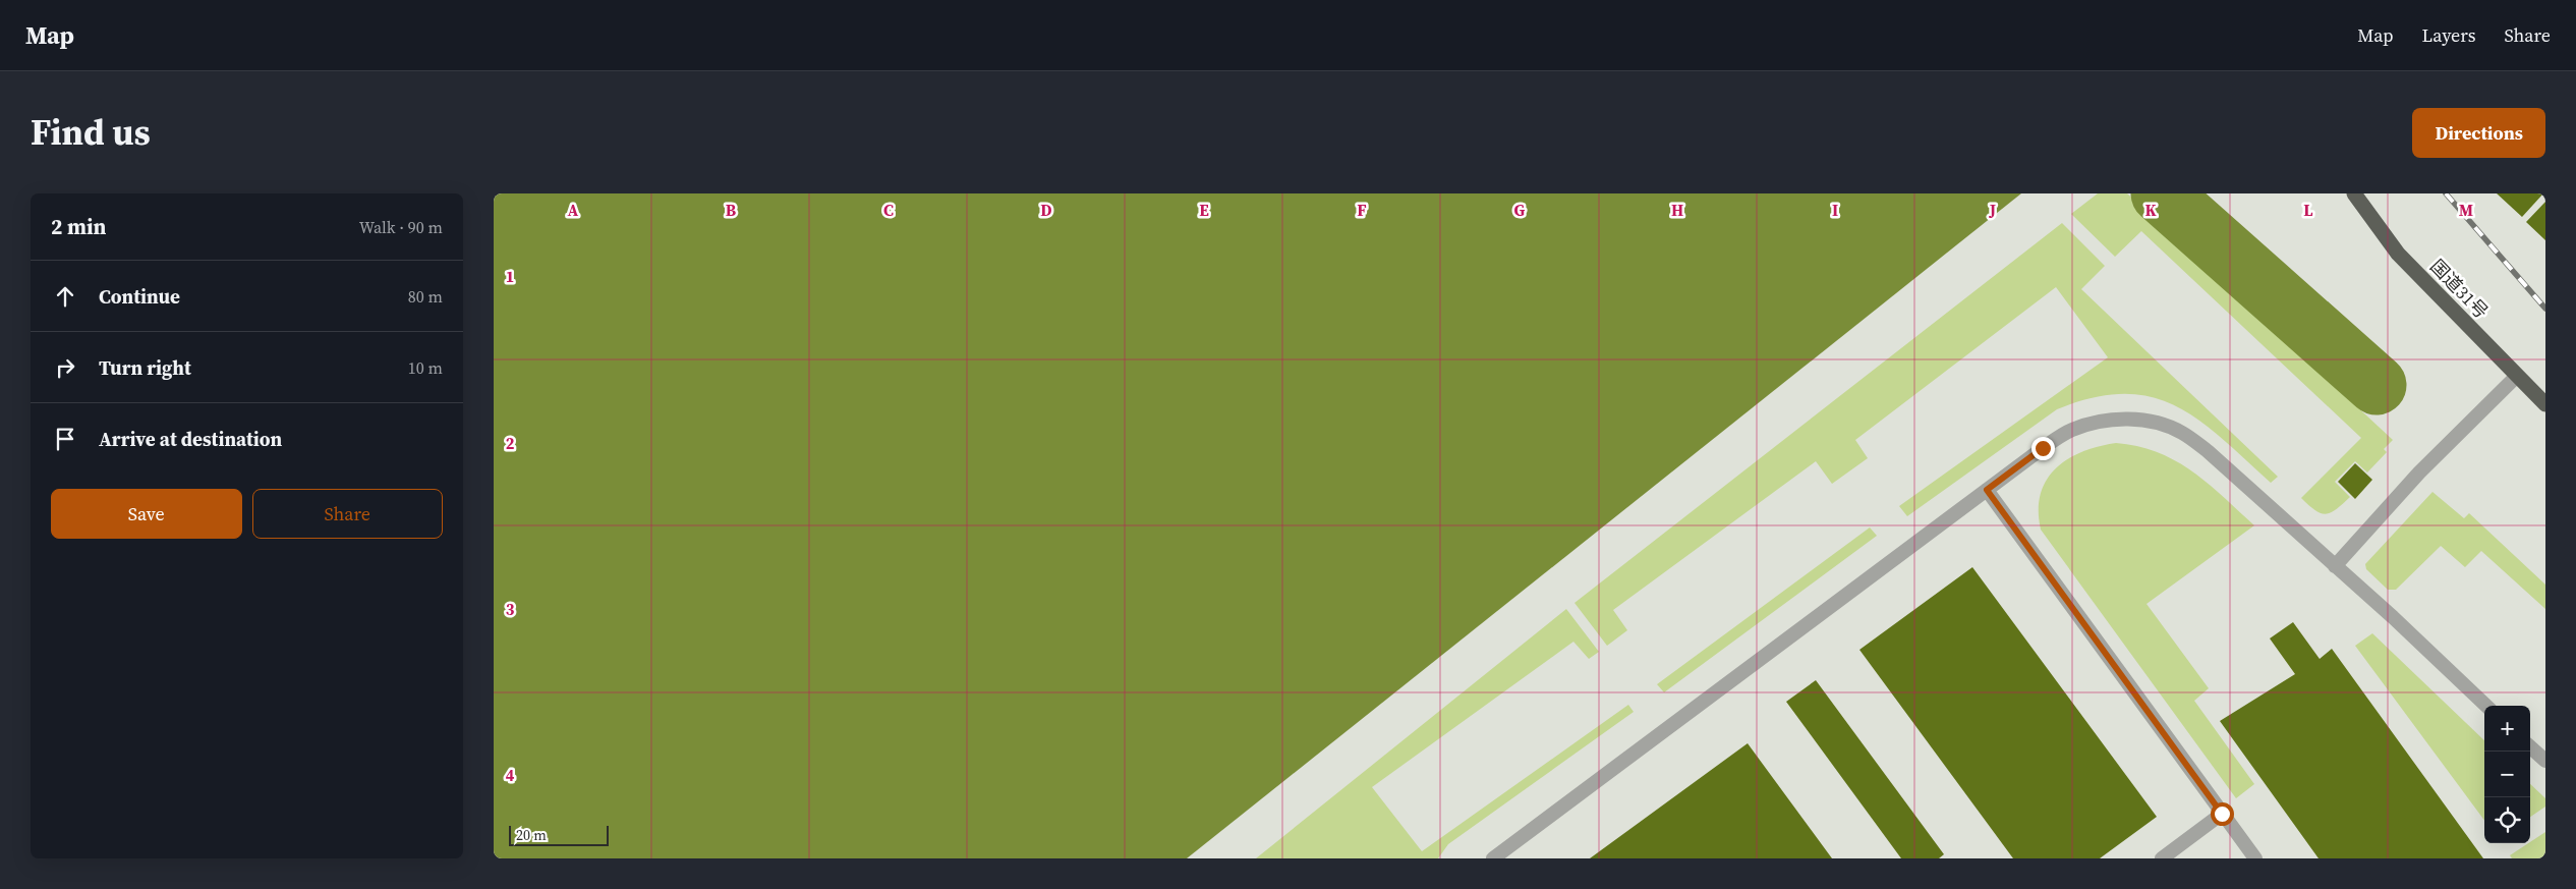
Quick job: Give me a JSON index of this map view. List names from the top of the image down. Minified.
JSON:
{"streets":{"highway":["国道31号"]},"scale_bar":"20 m","page":{"header":"Map","nav":["Map","Layers","Share"],"title":"Find us","buttons":["Directions",["Save","Share"]],"heading":["2 min","Walk · 90 m"],"list":[["Continue","80 m"],["Turn right","10 m"],"Arrive at destination"],"map_buttons":["+","−"],"scale":"20 m"},"grid":{"columns":["A","B","C","D","E","F","G","H","I","J","K","L","M"],"rows":["1","2","3","4"]}}
